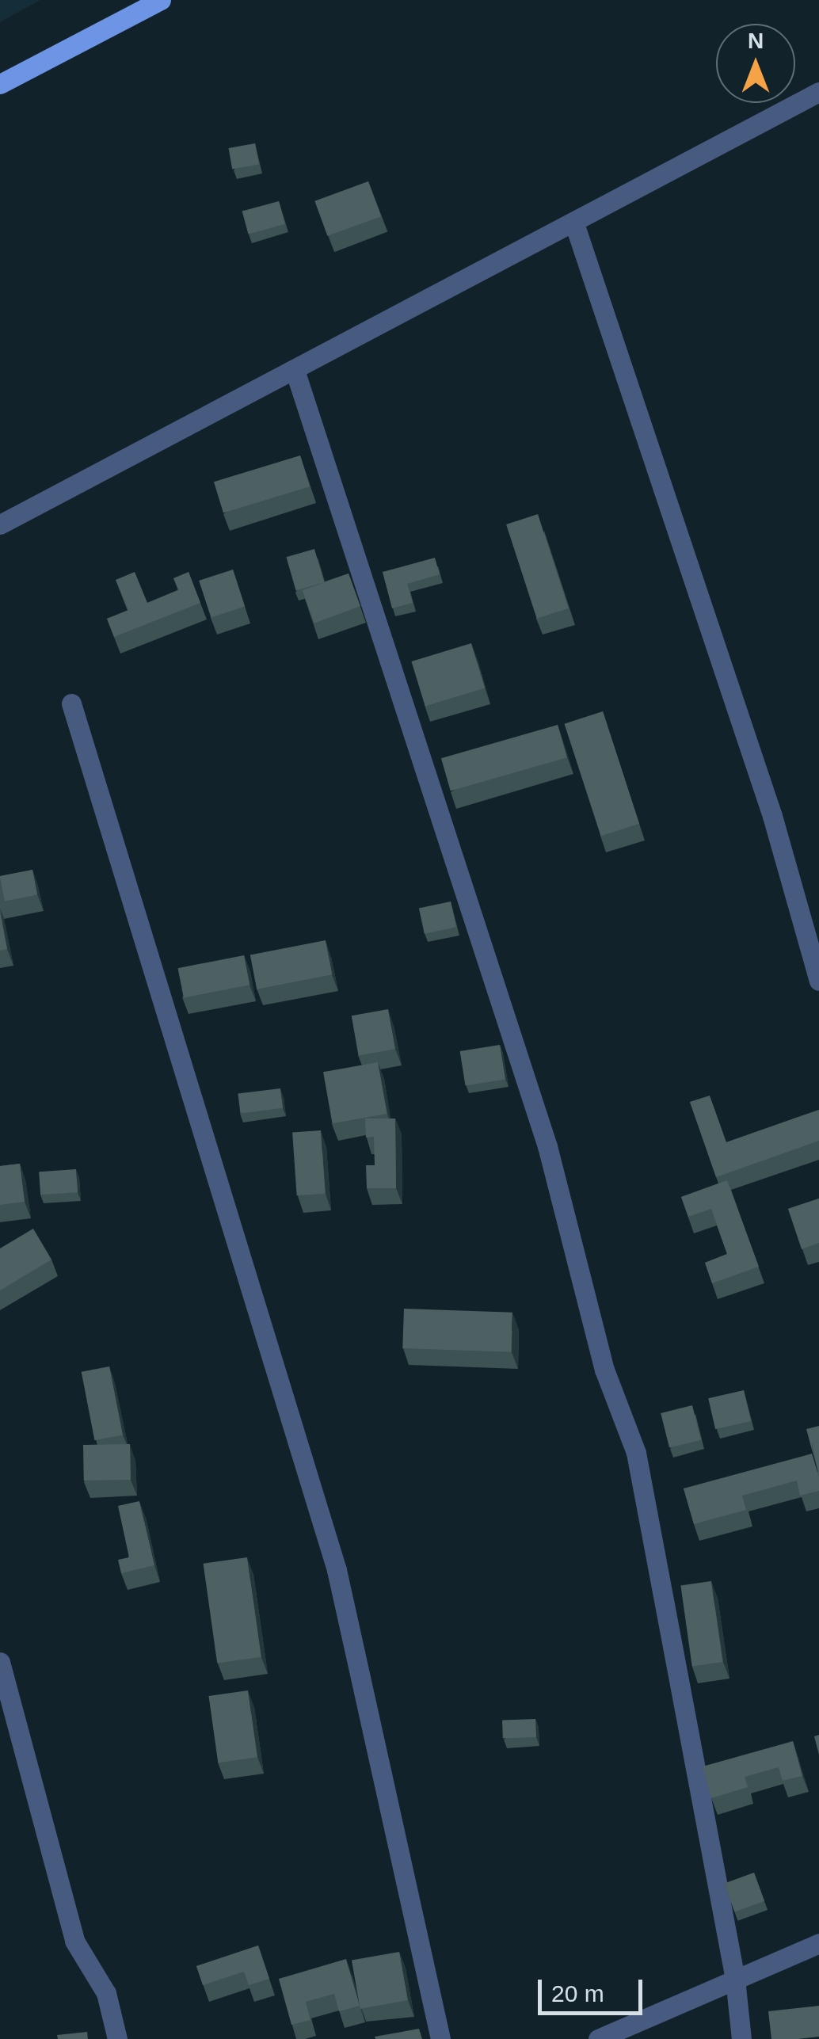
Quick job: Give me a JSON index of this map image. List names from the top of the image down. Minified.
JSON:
{"scale_bar":"20 m","north":"top"}
